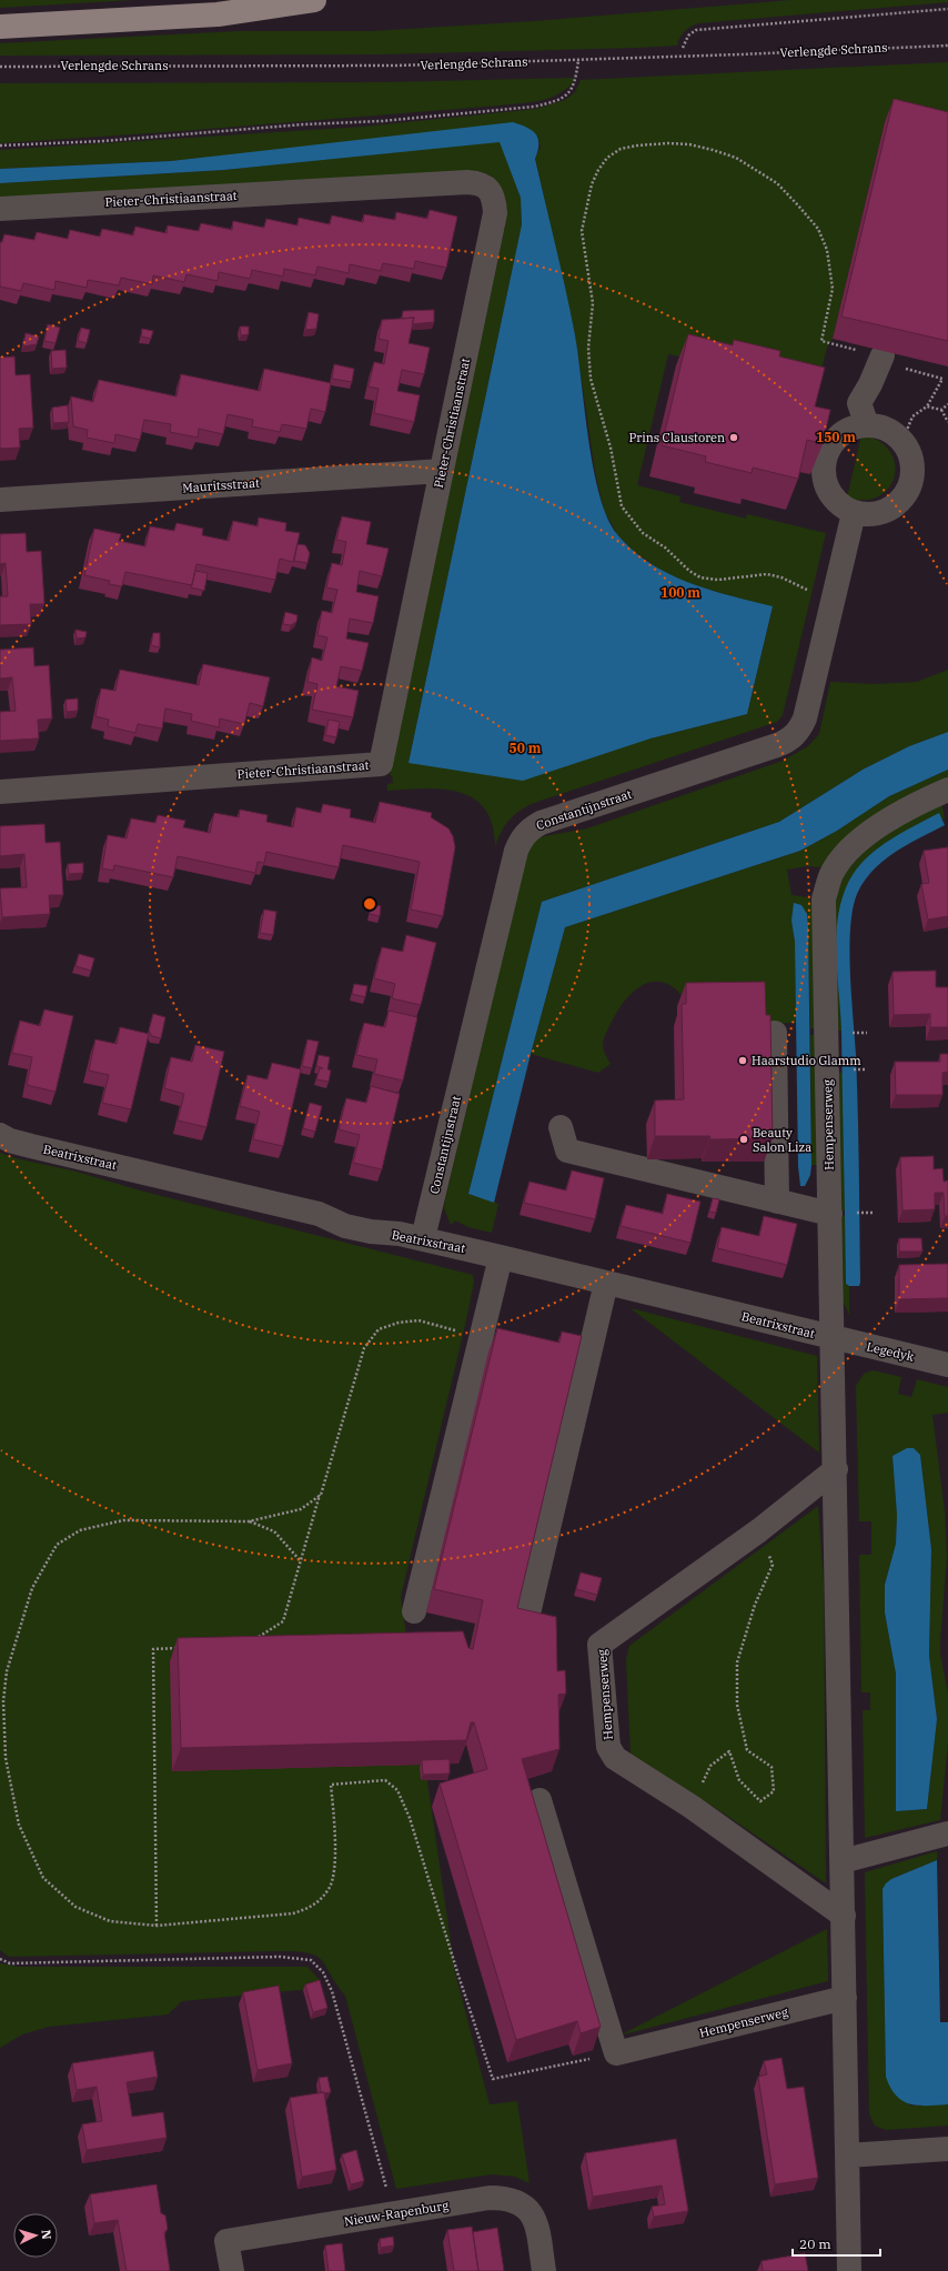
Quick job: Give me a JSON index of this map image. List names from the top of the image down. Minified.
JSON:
{"streets":{"street":["Pieter-Christiaanstraat","Mauritsstraat","Constantijnstraat","Hempenserweg","Beatrixstraat","Legedyk","Nieuw-Rapenburg"],"path":["Verlengde Schrans"]},"crossings":[["Pieter-Christiaanstraat","Mauritsstraat"],["Constantijnstraat","Beatrixstraat"],["Hempenserweg","Beatrixstraat"],["Hempenserweg","Legedyk"],["Beatrixstraat","Legedyk"]],"places":["Prins Claustoren","Haarstudio Glamm","Beauty Salon Liza"],"scale_bar":"20 m","north":"right","rings":["150 m","100 m","50 m"]}
